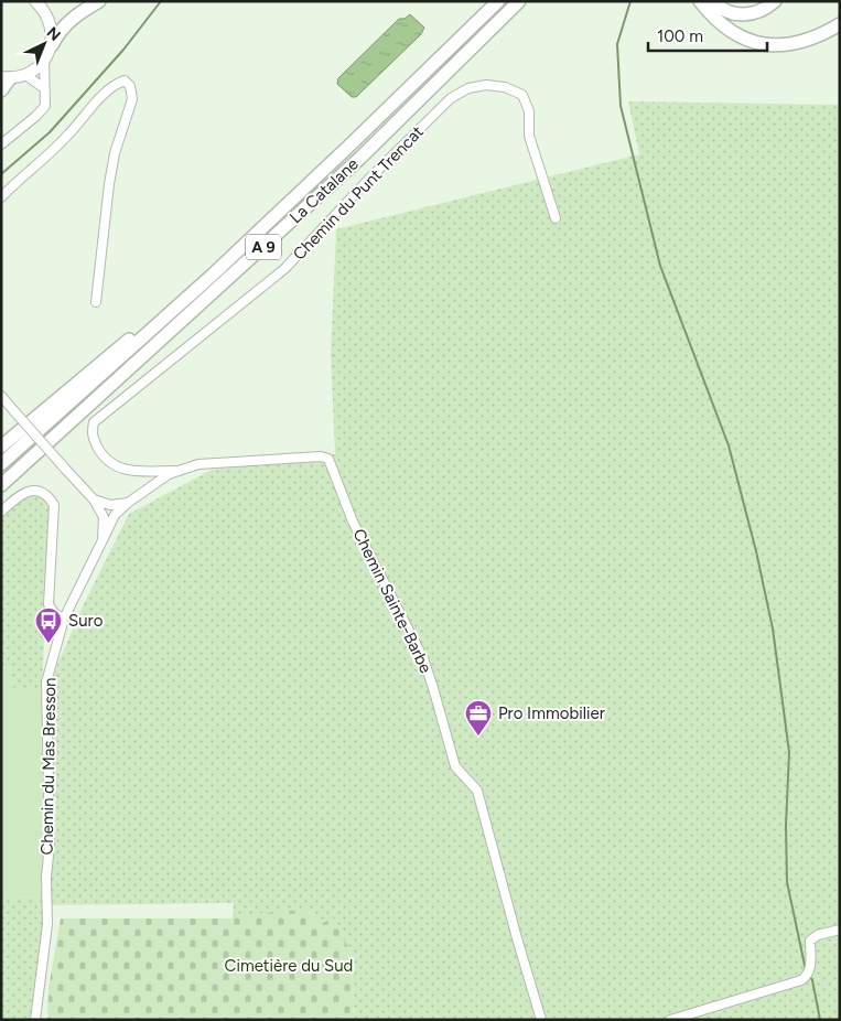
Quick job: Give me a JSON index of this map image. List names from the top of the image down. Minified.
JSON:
{"streets":{"highway":["La Catalane","A 9"],"street":["Chemin du Punt Trencat","Chemin Sainte-Barbe","Chemin du Mas Bresson"]},"crossings":[["Chemin du Punt Trencat","Chemin Sainte-Barbe"],["Chemin Sainte-Barbe","Chemin du Mas Bresson"]],"parks":["Cimetière du Sud"],"places":{"bus stop":["Suro"],"office":["Pro Immobilier"]},"scale_bar":"100 m","north":"top right"}
